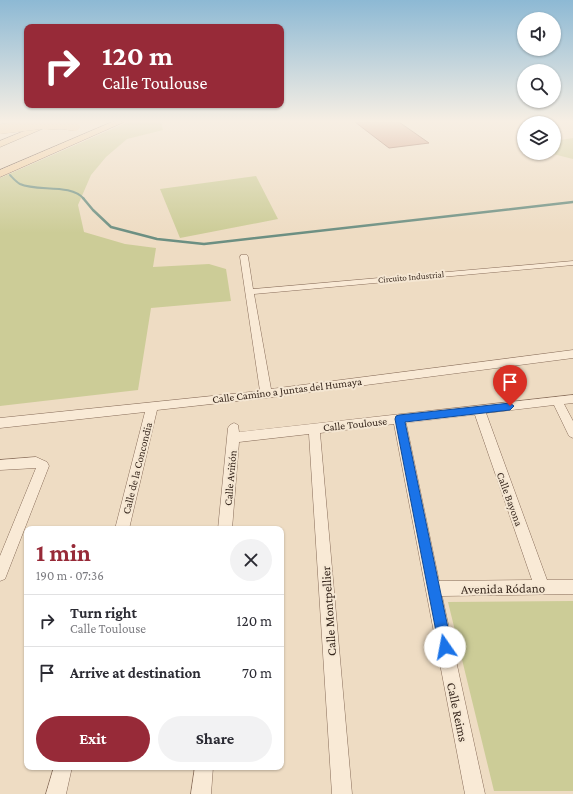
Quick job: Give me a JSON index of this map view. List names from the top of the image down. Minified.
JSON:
{"streets":{"street":["Circuito Industrial","Calle Camino a Juntas del Humaya","Calle Toulouse","Calle de la Concondia","Calle Aviñón","Calle Bayona","Avenida Ródano","Calle Montpellier","Calle Reims"]},"crossings":[["Calle Camino a Juntas del Humaya","Calle de la Concondia"],["Calle Toulouse","Calle Aviñón"],["Calle Toulouse","Calle Bayona"],["Calle Toulouse","Calle Montpellier"],["Calle Toulouse","Calle Reims"],["Calle Bayona","Avenida Ródano"],["Avenida Ródano","Calle Reims"]],"page":{"turn":["120 m","Calle Toulouse"],"heading":["1 min","190 m · 07:36"],"list":[{"name":"Turn right","note":"Calle Toulouse","value":"120 m"},{"name":"Arrive at destination","value":"70 m"}],"buttons":["Exit","Share"]}}
